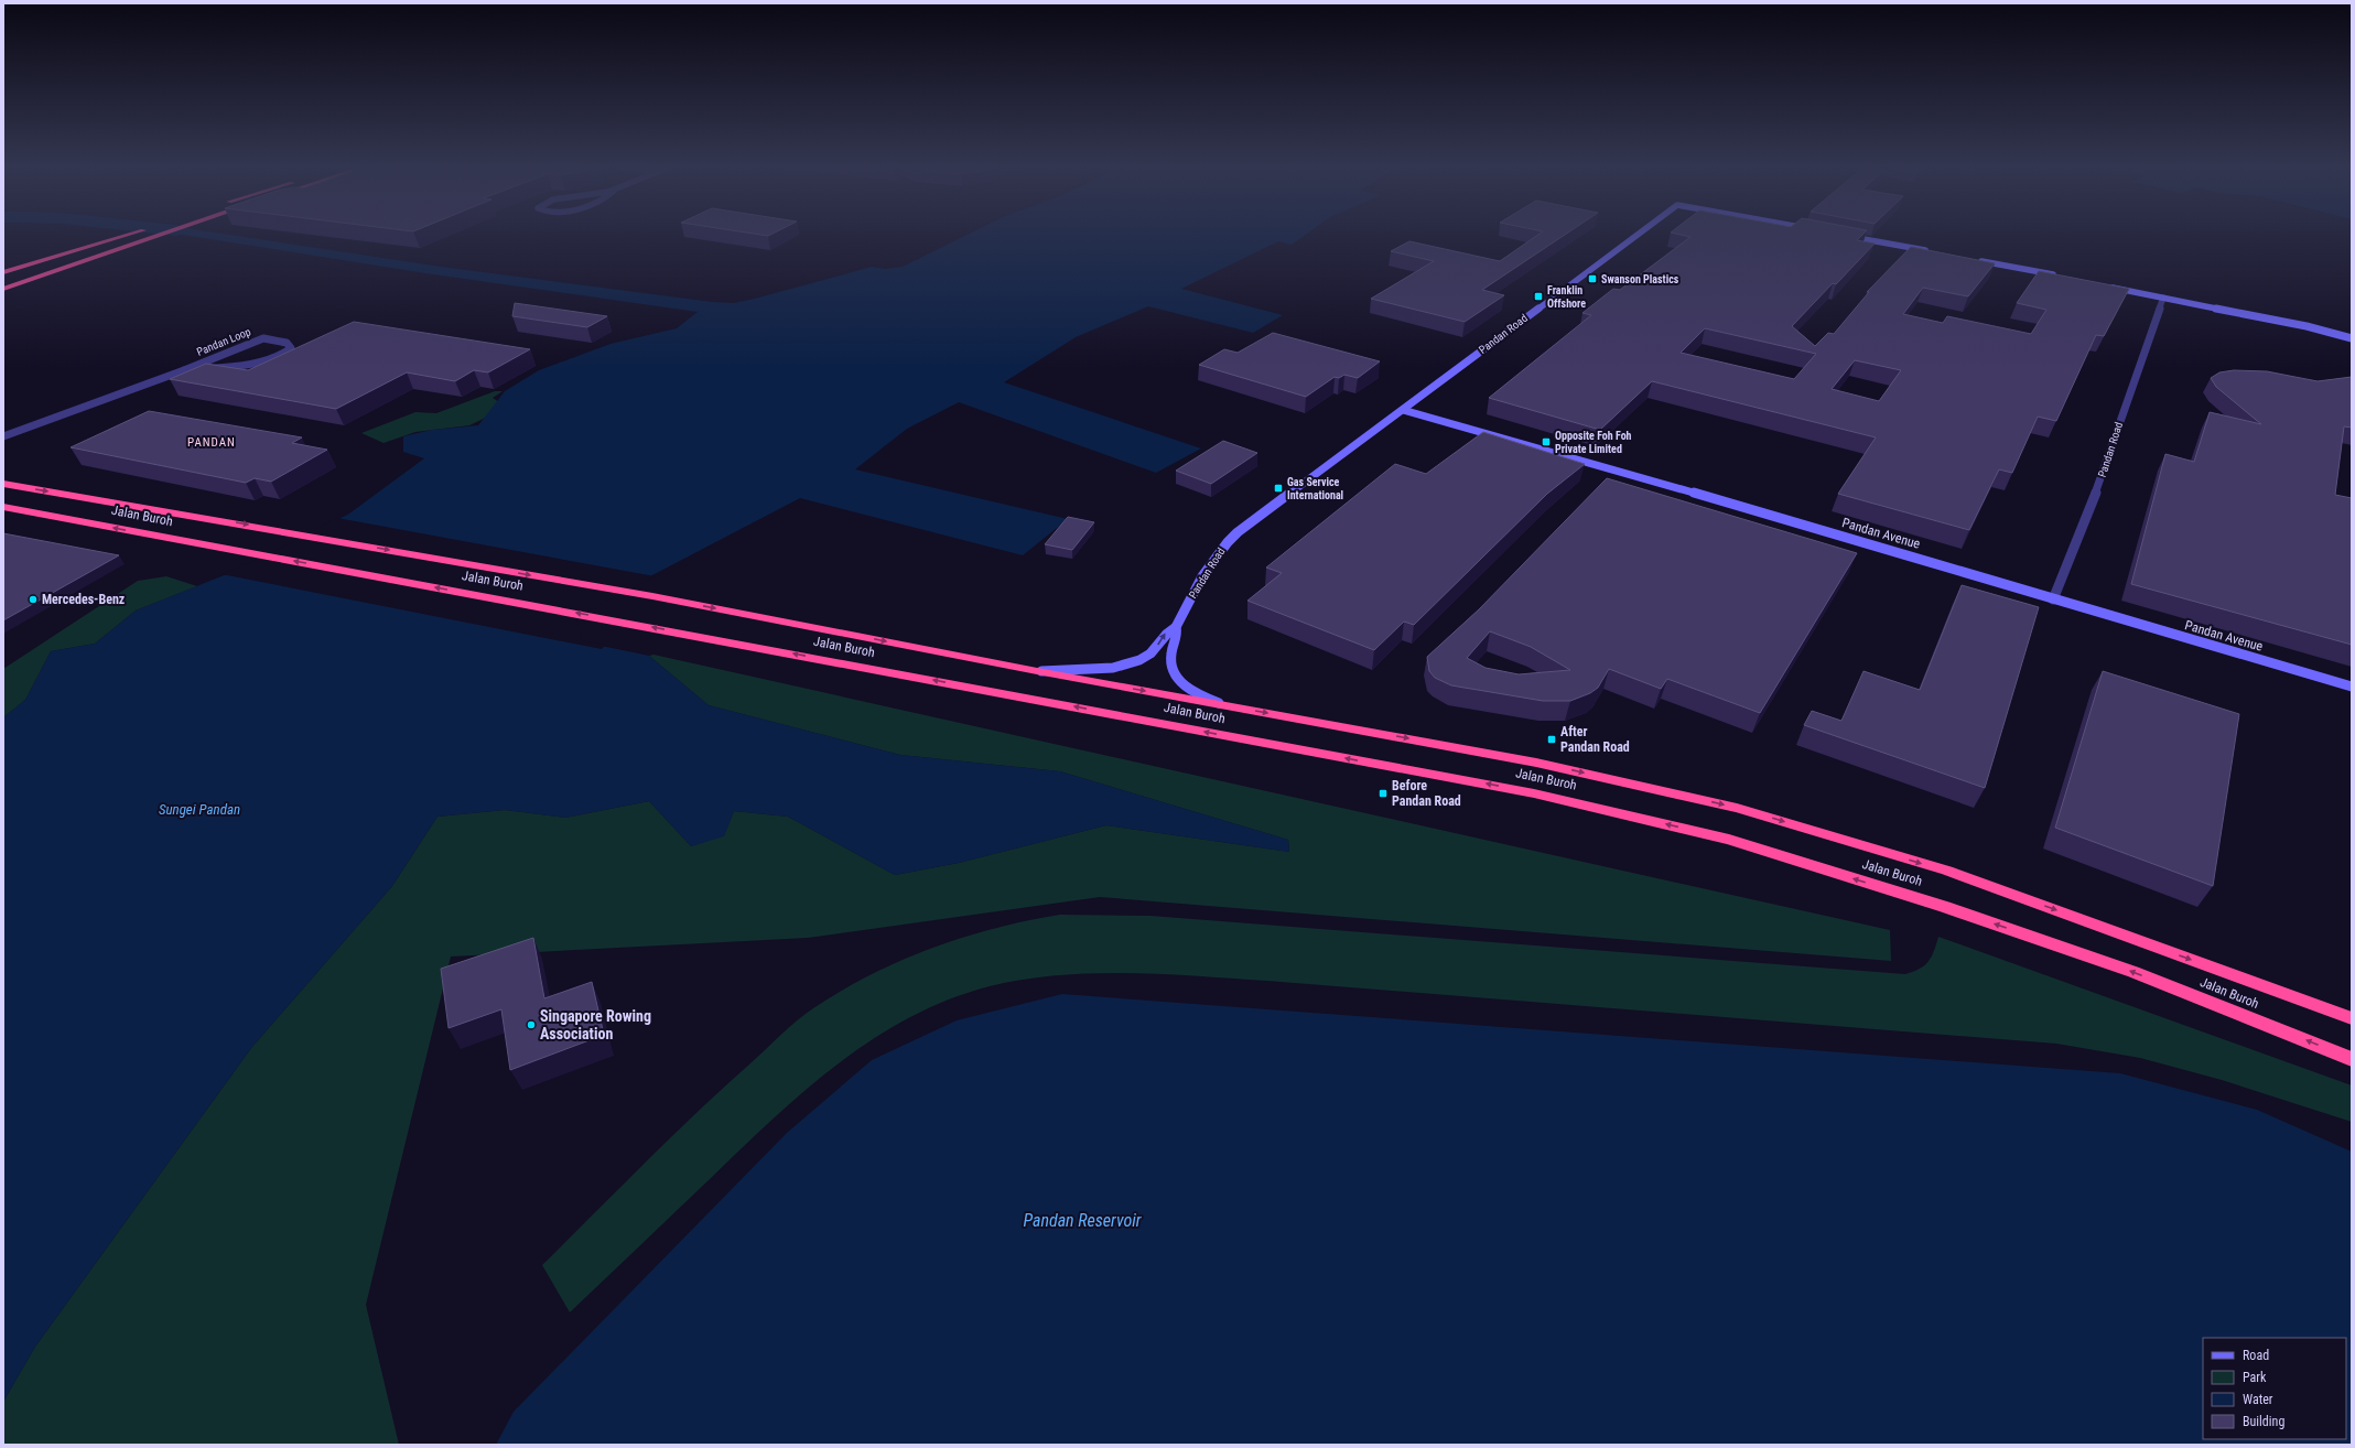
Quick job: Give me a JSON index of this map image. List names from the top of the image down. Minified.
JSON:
{"streets":{"highway":["Jalan Buroh"],"street":["Pandan Road","Pandan Loop","Pandan Avenue"]},"crossings":[["Pandan Road","Jalan Buroh"],["Pandan Road","Pandan Avenue"]],"districts":["PANDAN"],"water":["Sungei Pandan","Pandan Reservoir"],"places":{"transit":["Swanson Plastics","Franklin Offshore","Opposite Foh Foh Private Limited","Gas Service International","After Pandan Road","Before Pandan Road"],"other":["Mercedes-Benz","Singapore Rowing Association"]},"legend":["Road","Park","Water","Building"]}
